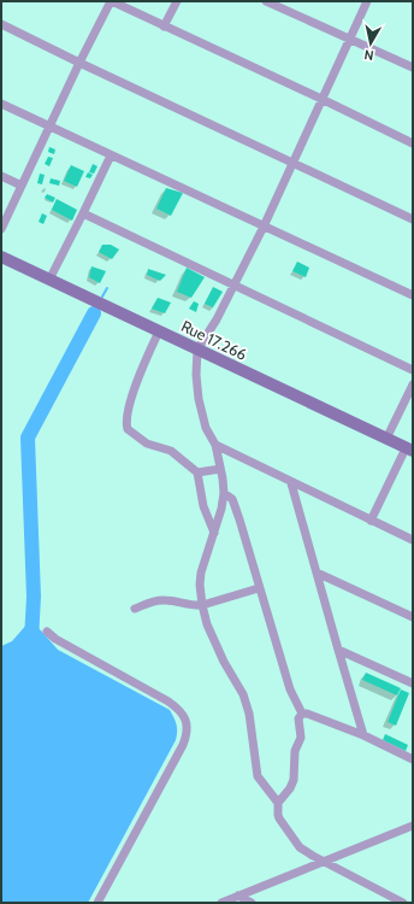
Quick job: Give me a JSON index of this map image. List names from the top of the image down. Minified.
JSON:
{"streets":{"main road":["Rue 17.266"]},"north":"bottom"}
